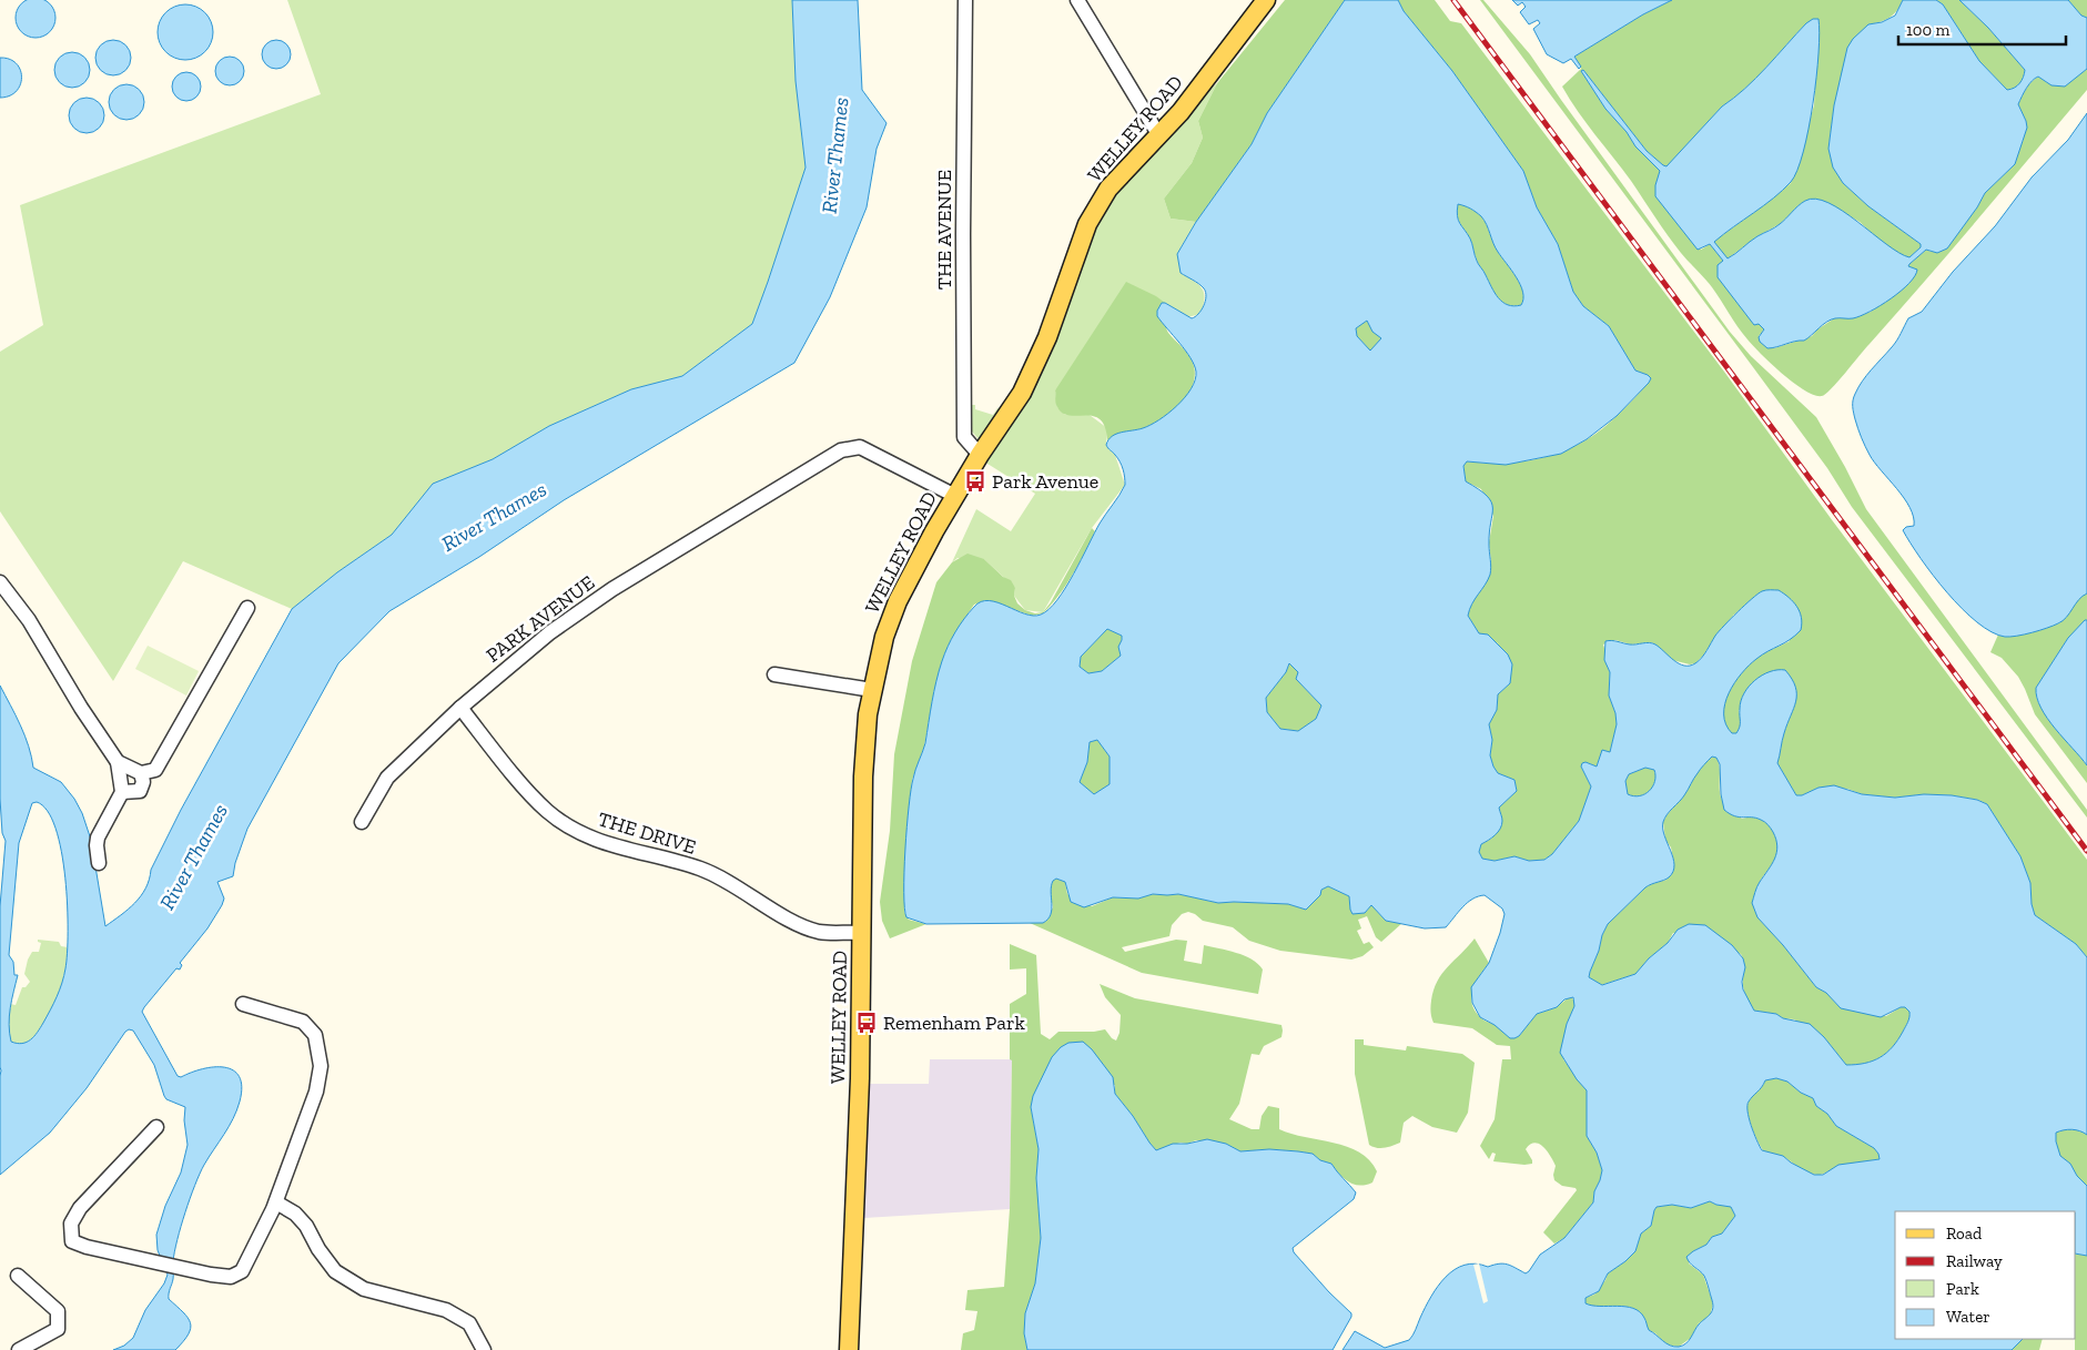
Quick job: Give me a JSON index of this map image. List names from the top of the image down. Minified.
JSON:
{"streets":{"main road":["WELLEY ROAD"],"street":["THE AVENUE","PARK AVENUE","THE DRIVE"]},"crossings":[["WELLEY ROAD","THE AVENUE"],["WELLEY ROAD","PARK AVENUE"],["WELLEY ROAD","THE DRIVE"],["PARK AVENUE","THE DRIVE"]],"water":["River Thames"],"places":{"bus stop":["Park Avenue","Remenham Park"]},"legend":["Road","Railway","Park","Water"],"scale_bar":"100 m"}
